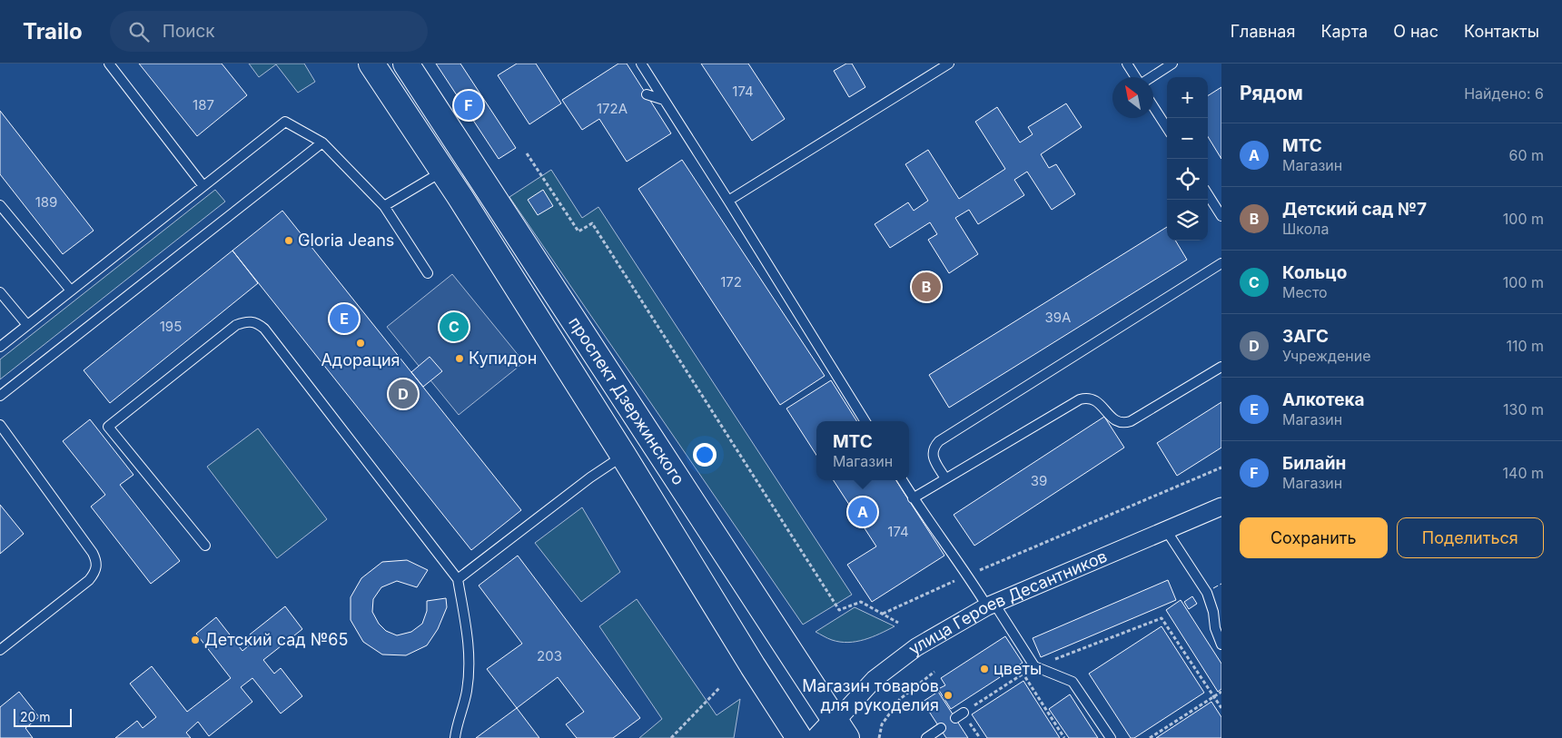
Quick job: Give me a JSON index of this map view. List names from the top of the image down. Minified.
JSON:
{"streets":{"street":["проспект Дзержинского","улица Героев Десантников"]},"crossings":[["проспект Дзержинского","улица Героев Десантников"]],"places":["Gloria Jeans","Адорация","Купидон","Детский сад №65","цветы","Магазин товаров для рукоделия"],"house_numbers":["174","187","172А","189","172","39А","195","39","174","203"],"scale_bar":"20 m","north":"top left","page":{"header":"Trailo","search":"Поиск","nav":["Главная","Карта","О нас","Контакты"],"heading":["Рядом","Найдено: 6"],"map_buttons":["+","−"],"pins":["F","B","E","C","D","A"],"list":[{"mark":"A","name":"МТС","note":"Магазин","value":"60 m"},{"mark":"B","name":"Детский сад №7","note":"Школа","value":"100 m"},{"mark":"C","name":"Кольцо","note":"Место","value":"100 m"},{"mark":"D","name":"ЗАГС","note":"Учреждение","value":"110 m"},{"mark":"E","name":"Алкотека","note":"Магазин","value":"130 m"},{"mark":"F","name":"Билайн","note":"Магазин","value":"140 m"}],"popup":["МТС","Магазин"],"buttons":["Сохранить","Поделиться"],"scale":"20 m"}}
